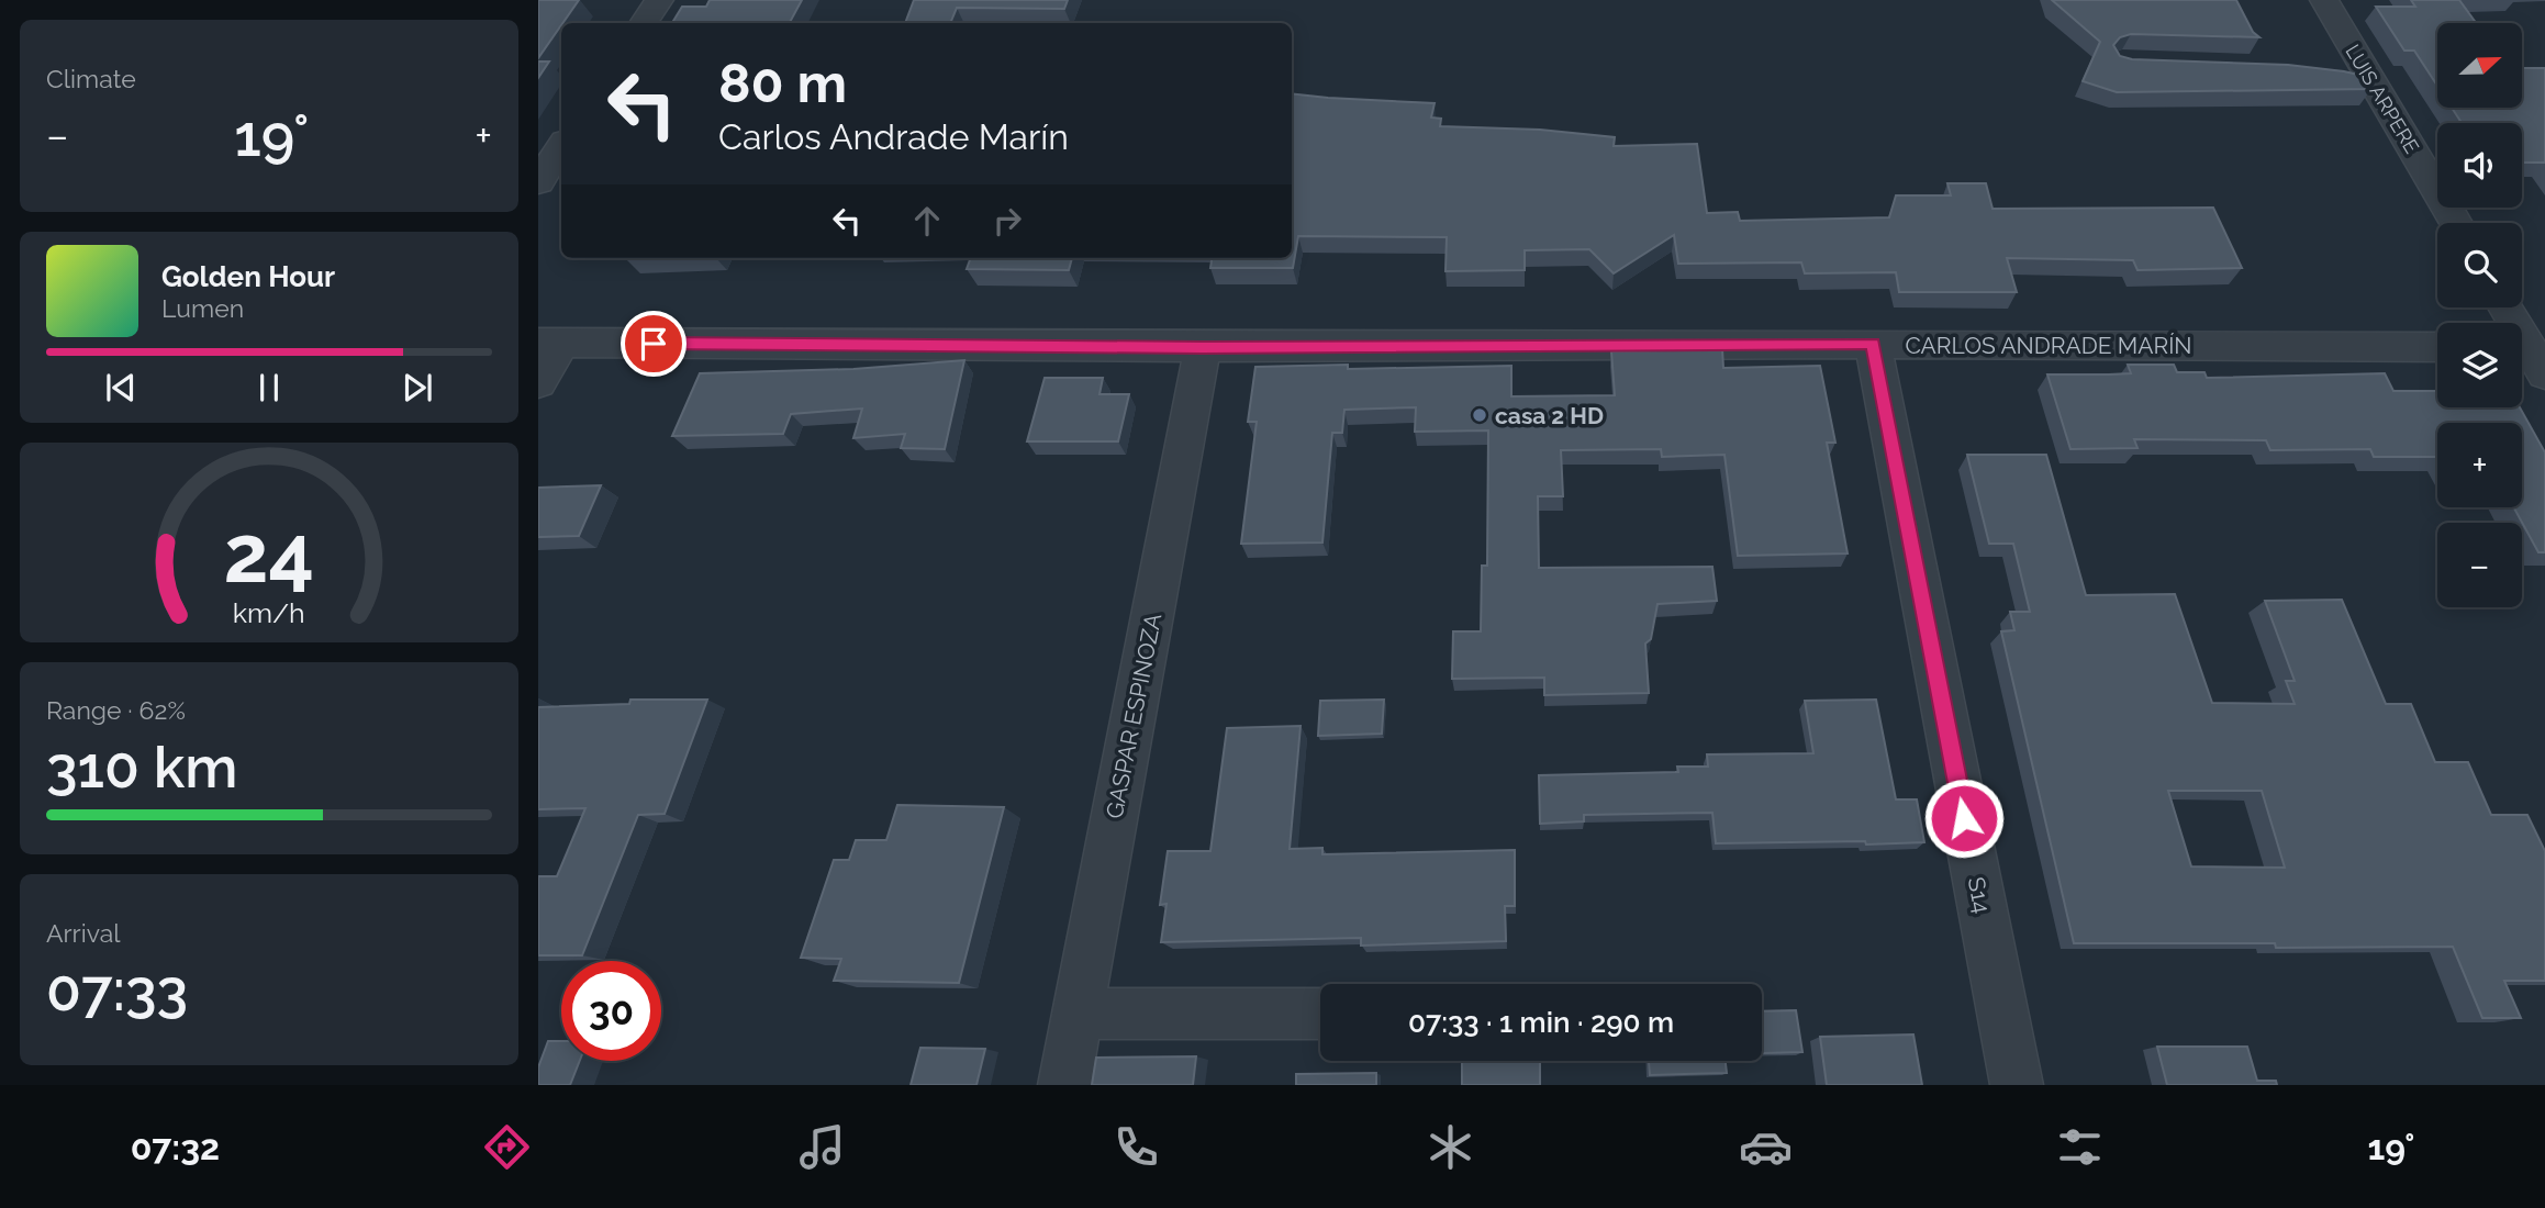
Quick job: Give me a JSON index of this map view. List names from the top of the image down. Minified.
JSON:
{"streets":{"street":["LUIS ARPERE","CARLOS ANDRADE MARÍN","GASPAR ESPINOZA","S14"]},"crossings":[["CARLOS ANDRADE MARÍN","GASPAR ESPINOZA"],["CARLOS ANDRADE MARÍN","S14"]],"places":["casa 2 HD"],"north":"right","page":{"tile":["Climate",["Range · 62%","310 km"],["Arrival","07:33"]],"map_buttons":["+","−"],"turn":["80 m","Carlos Andrade Marín"],"heat":["−","19°","+"],"song":["Golden Hour","Lumen"],"limit":"30","trip":"07:33 · 1 min · 290 m","tabs":["07:32","19°"],"gauge":["24","km/h"]}}
